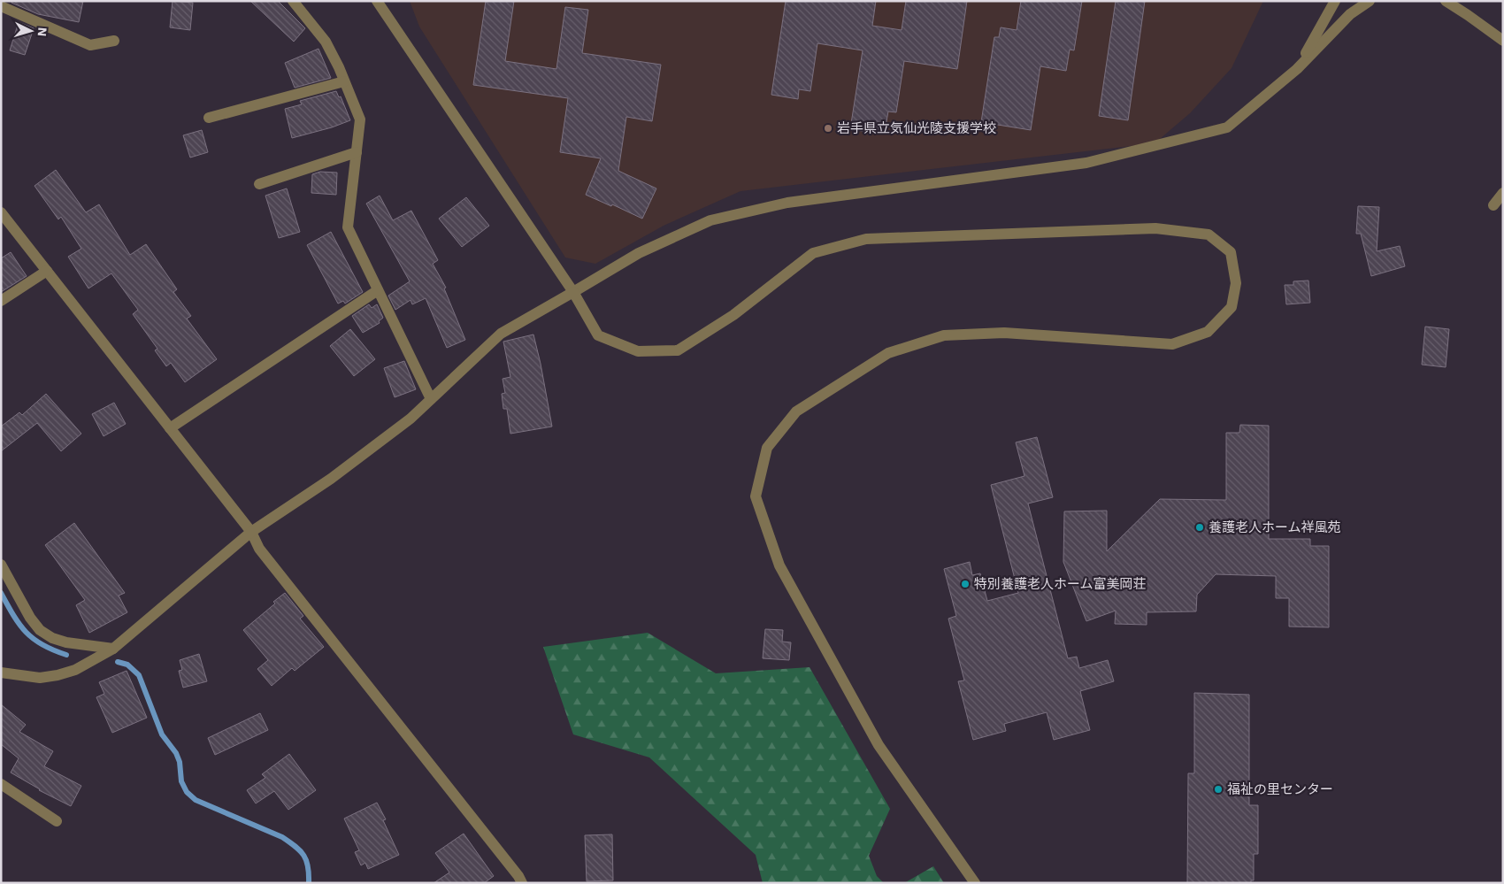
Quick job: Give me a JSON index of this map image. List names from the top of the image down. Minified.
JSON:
{"places":["岩手県立気仙光陵支援学校","養護老人ホーム祥風苑","特別養護老人ホーム富美岡荘","福祉の里センター"],"north":"right"}
